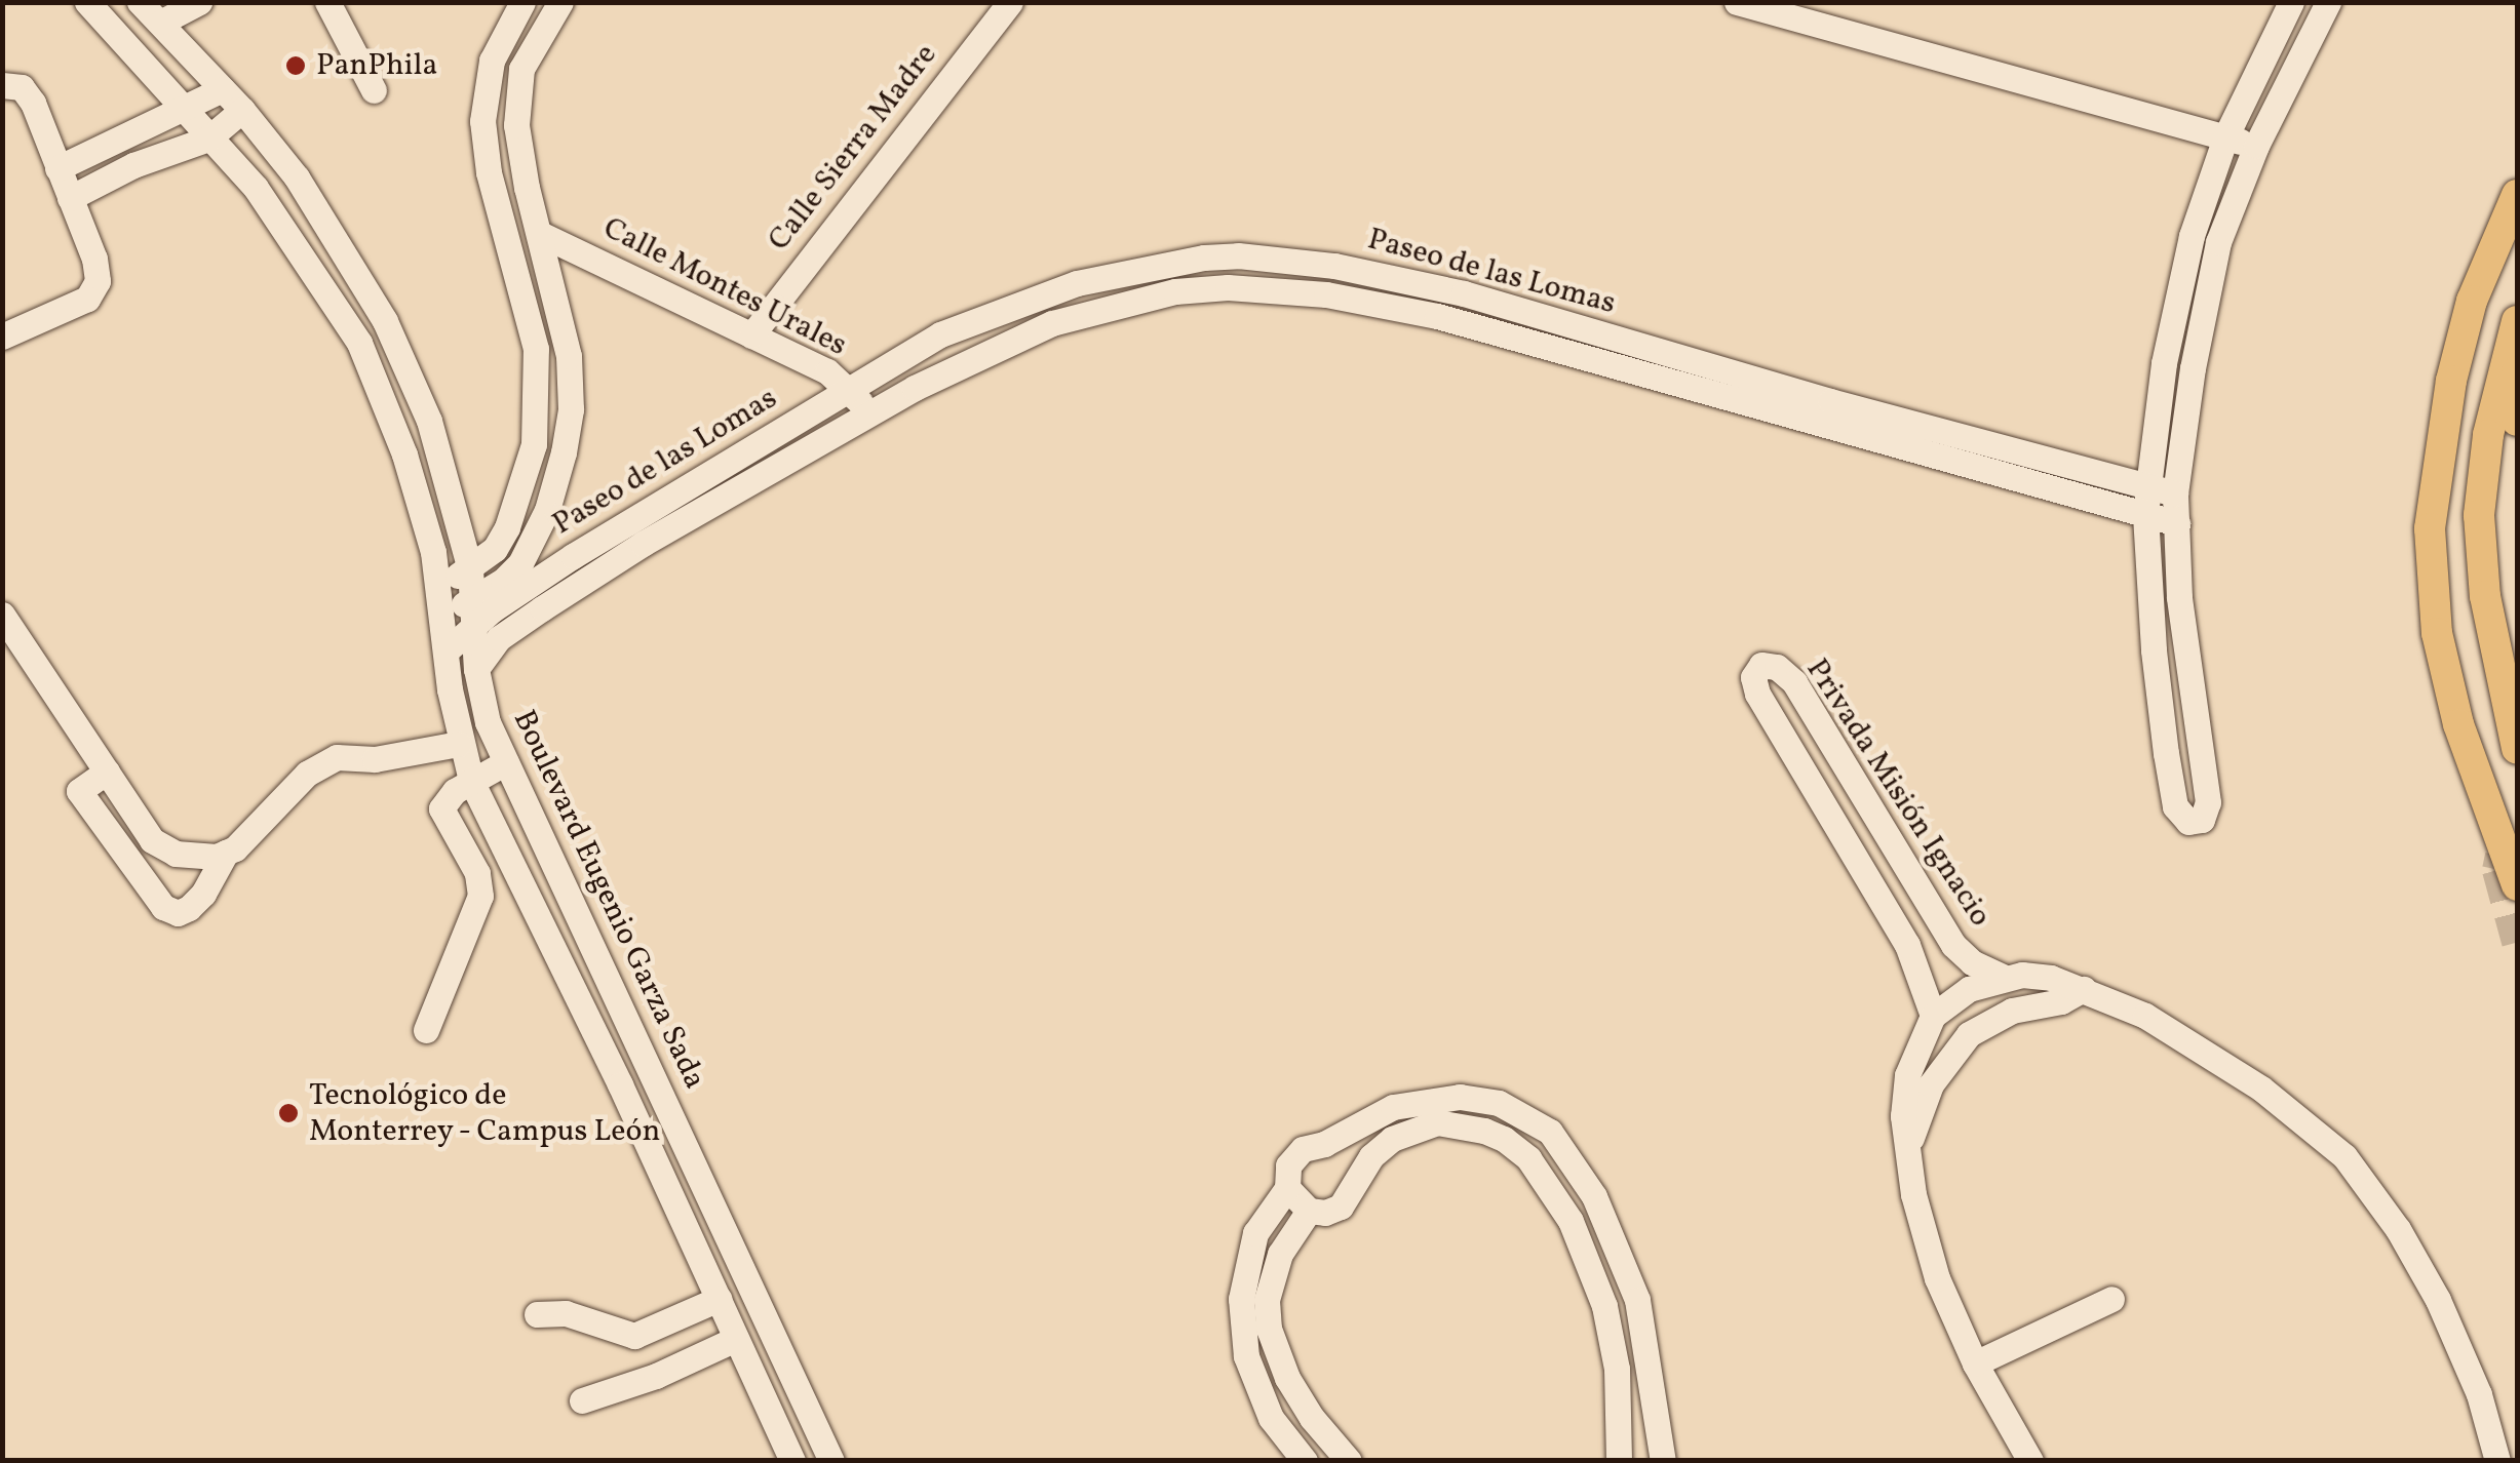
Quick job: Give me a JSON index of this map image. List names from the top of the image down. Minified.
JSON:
{"streets":{"street":["Calle Sierra Madre","Paseo de las Lomas","Calle Montes Urales","Privada Misión Ignacio","Boulevard Eugenio Garza Sada"]},"crossings":[["Calle Sierra Madre","Calle Montes Urales"],["Paseo de las Lomas","Calle Montes Urales"],["Paseo de las Lomas","Boulevard Eugenio Garza Sada"]],"places":["PanPhila","Tecnológico de Monterrey - Campus León"]}
